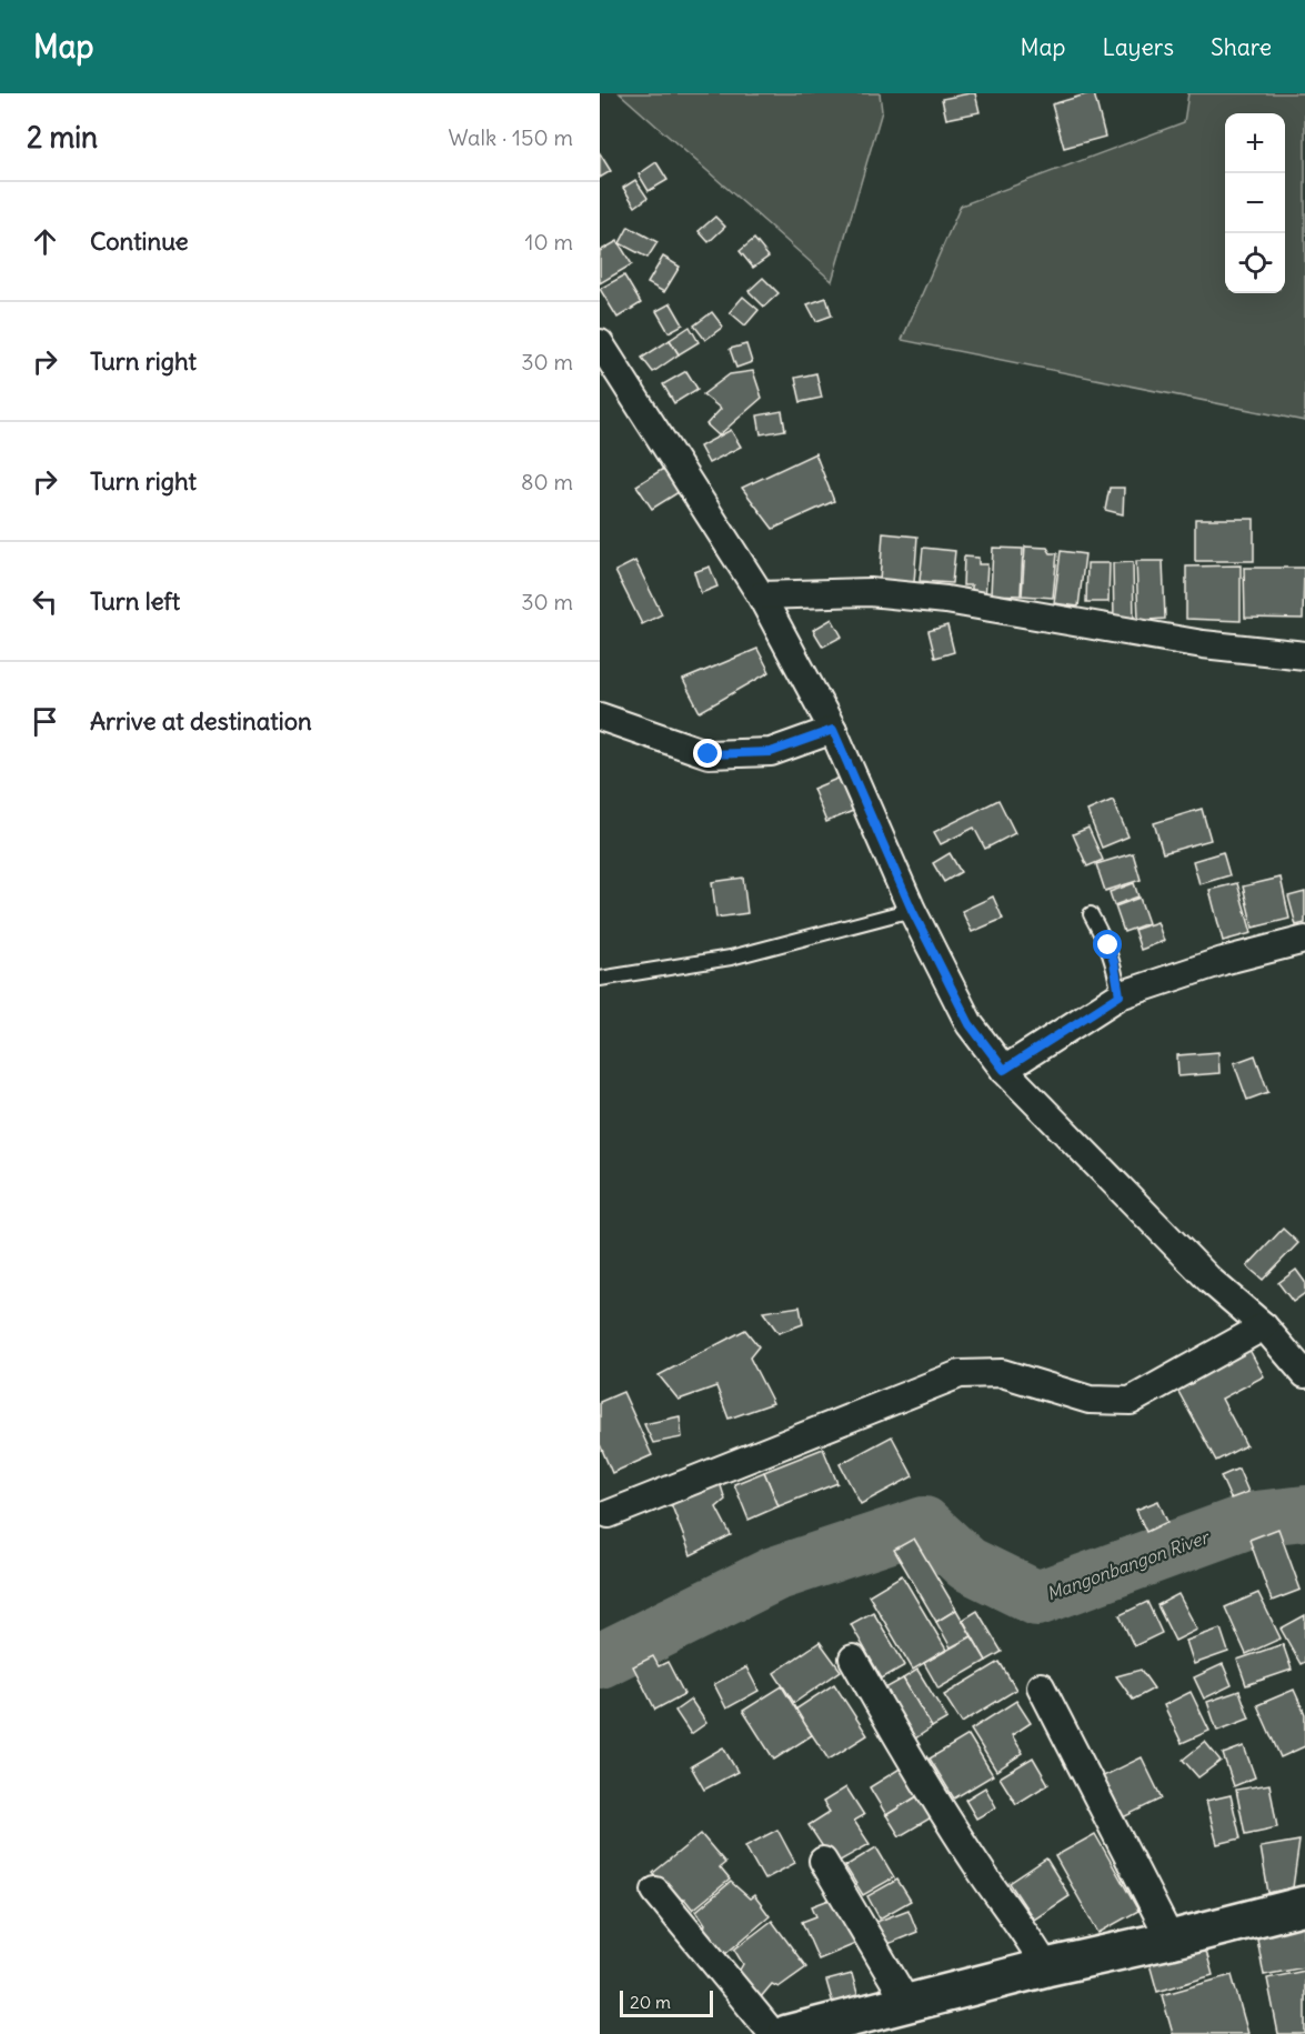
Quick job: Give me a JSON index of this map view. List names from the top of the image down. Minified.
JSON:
{"water":["Mangonbangon River"],"scale_bar":"20 m","page":{"header":"Map","nav":["Map","Layers","Share"],"heading":["2 min","Walk · 150 m"],"map_buttons":["+","−"],"list":[["Continue","10 m"],["Turn right","30 m"],["Turn right","80 m"],["Turn left","30 m"],"Arrive at destination"],"scale":"20 m"}}
